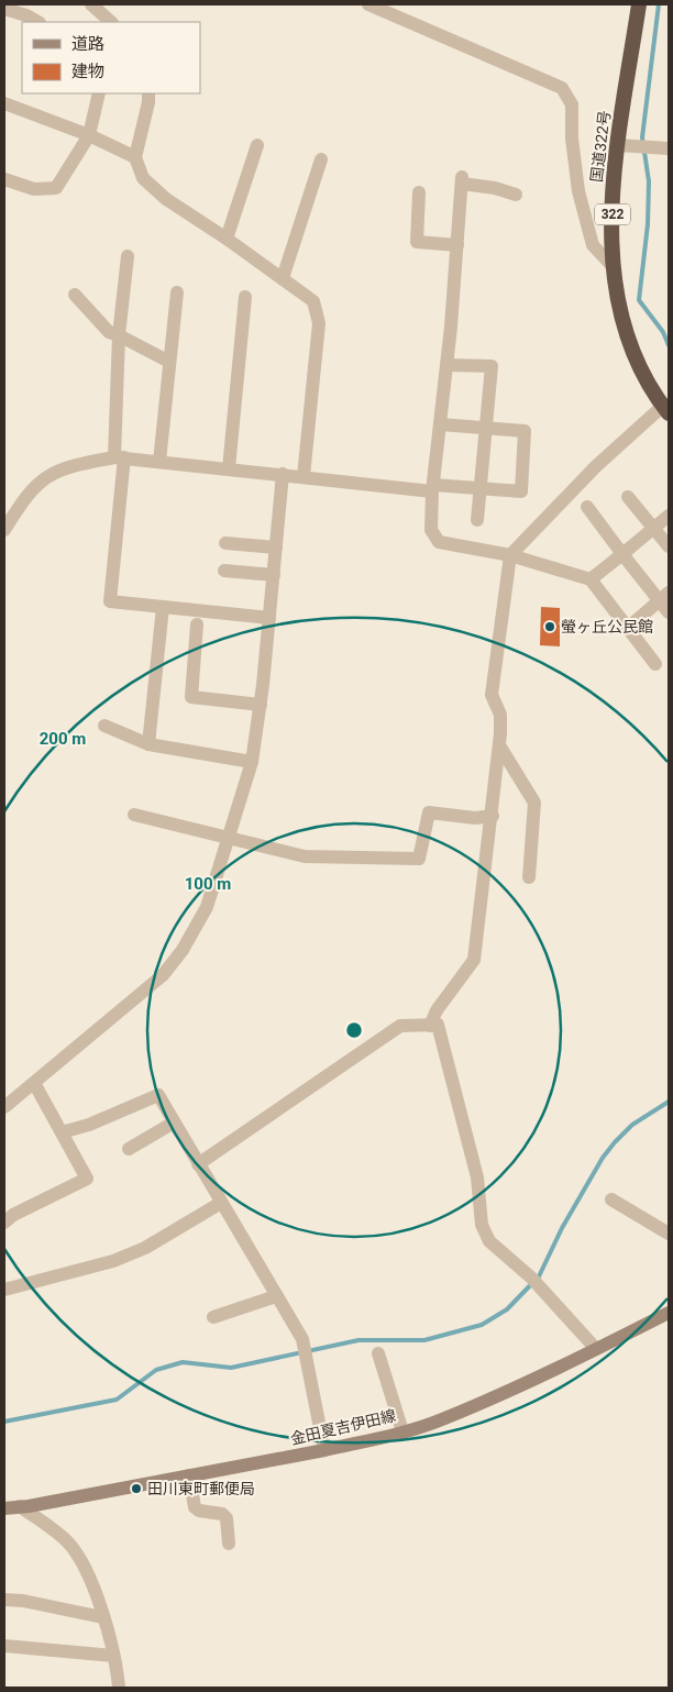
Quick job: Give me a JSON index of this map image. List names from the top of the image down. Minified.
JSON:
{"streets":{"highway":["国道322号","322"],"main road":["金田夏吉伊田線"]},"places":["螢ヶ丘公民館","田川東町郵便局"],"legend":["道路","建物"],"rings":["200 m","100 m"]}
